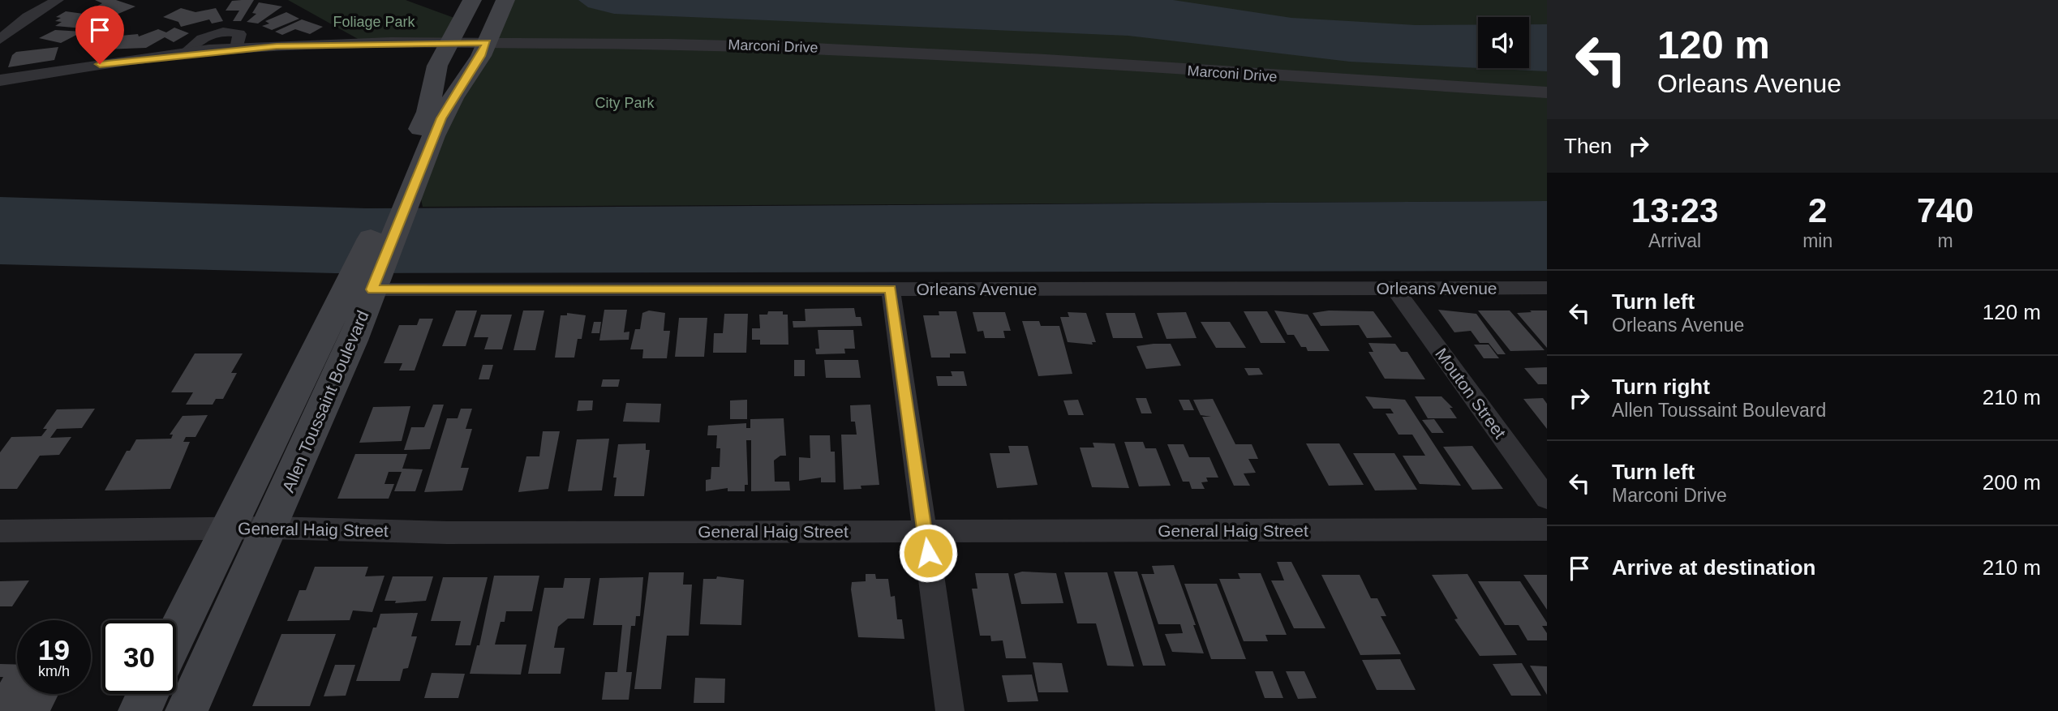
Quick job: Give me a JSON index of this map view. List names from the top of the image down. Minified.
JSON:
{"streets":{"main road":["Allen Toussaint Boulevard"],"street":["Marconi Drive","Orleans Avenue","Mouton Street","General Haig Street"]},"crossings":[["Marconi Drive","Allen Toussaint Boulevard"],["Orleans Avenue","Mouton Street"],["Orleans Avenue","Allen Toussaint Boulevard"],["Allen Toussaint Boulevard","General Haig Street"]],"parks":["Foliage Park","City Park"],"page":{"turn":["120 m","Orleans Avenue"],"then":"Then","eta":["13:23","Arrival","2","min","740","m"],"list":[{"name":"Turn left","note":"Orleans Avenue","value":"120 m"},{"name":"Turn right","note":"Allen Toussaint Boulevard","value":"210 m"},{"name":"Turn left","note":"Marconi Drive","value":"200 m"},{"name":"Arrive at destination","value":"210 m"}],"speed":"19 km/h","limit":"30"}}
